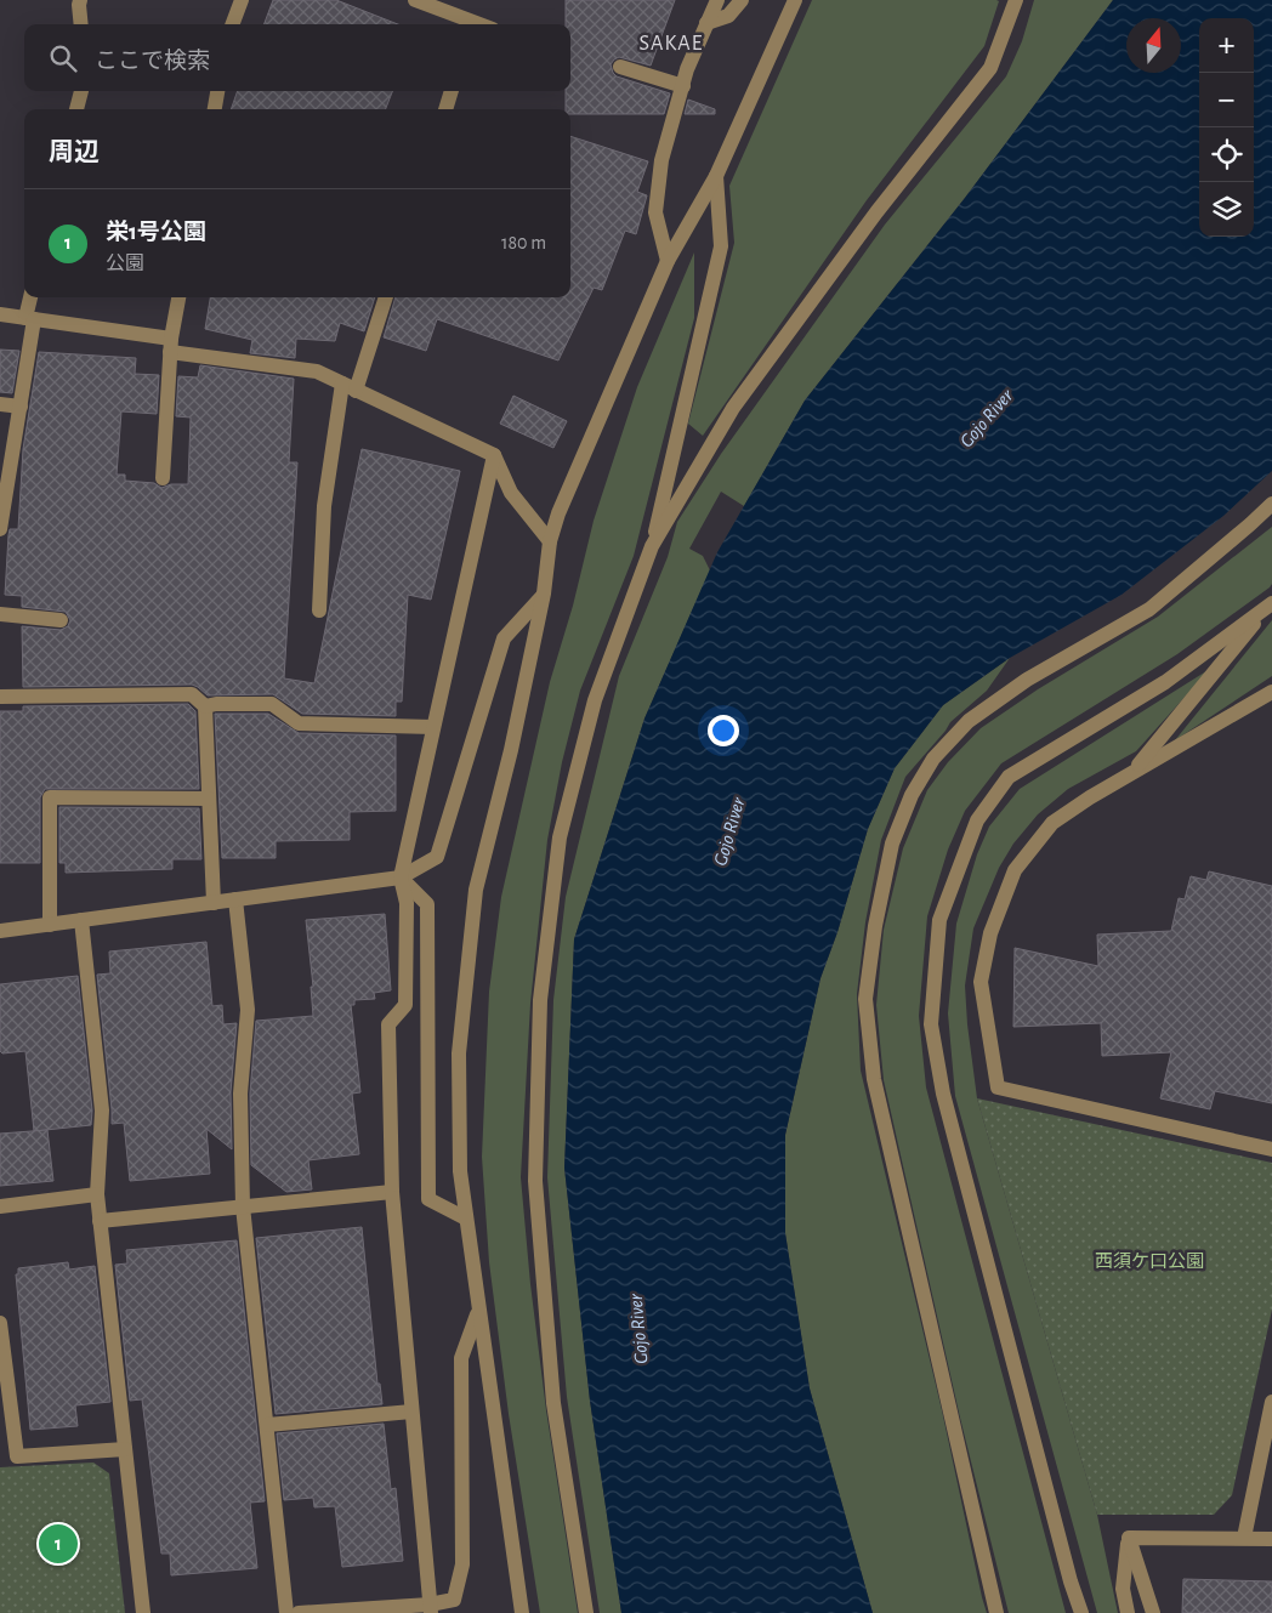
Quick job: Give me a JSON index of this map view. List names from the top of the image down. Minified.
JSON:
{"districts":["SAKAE"],"water":["Gojo River"],"parks":["西須ケ口公園"],"north":"top","page":{"map_buttons":["+","−"],"search":"ここで検索","heading":"周辺","list":[{"mark":"1","name":"栄1号公園","note":"公園","value":"180 m"}],"pins":"1"}}
